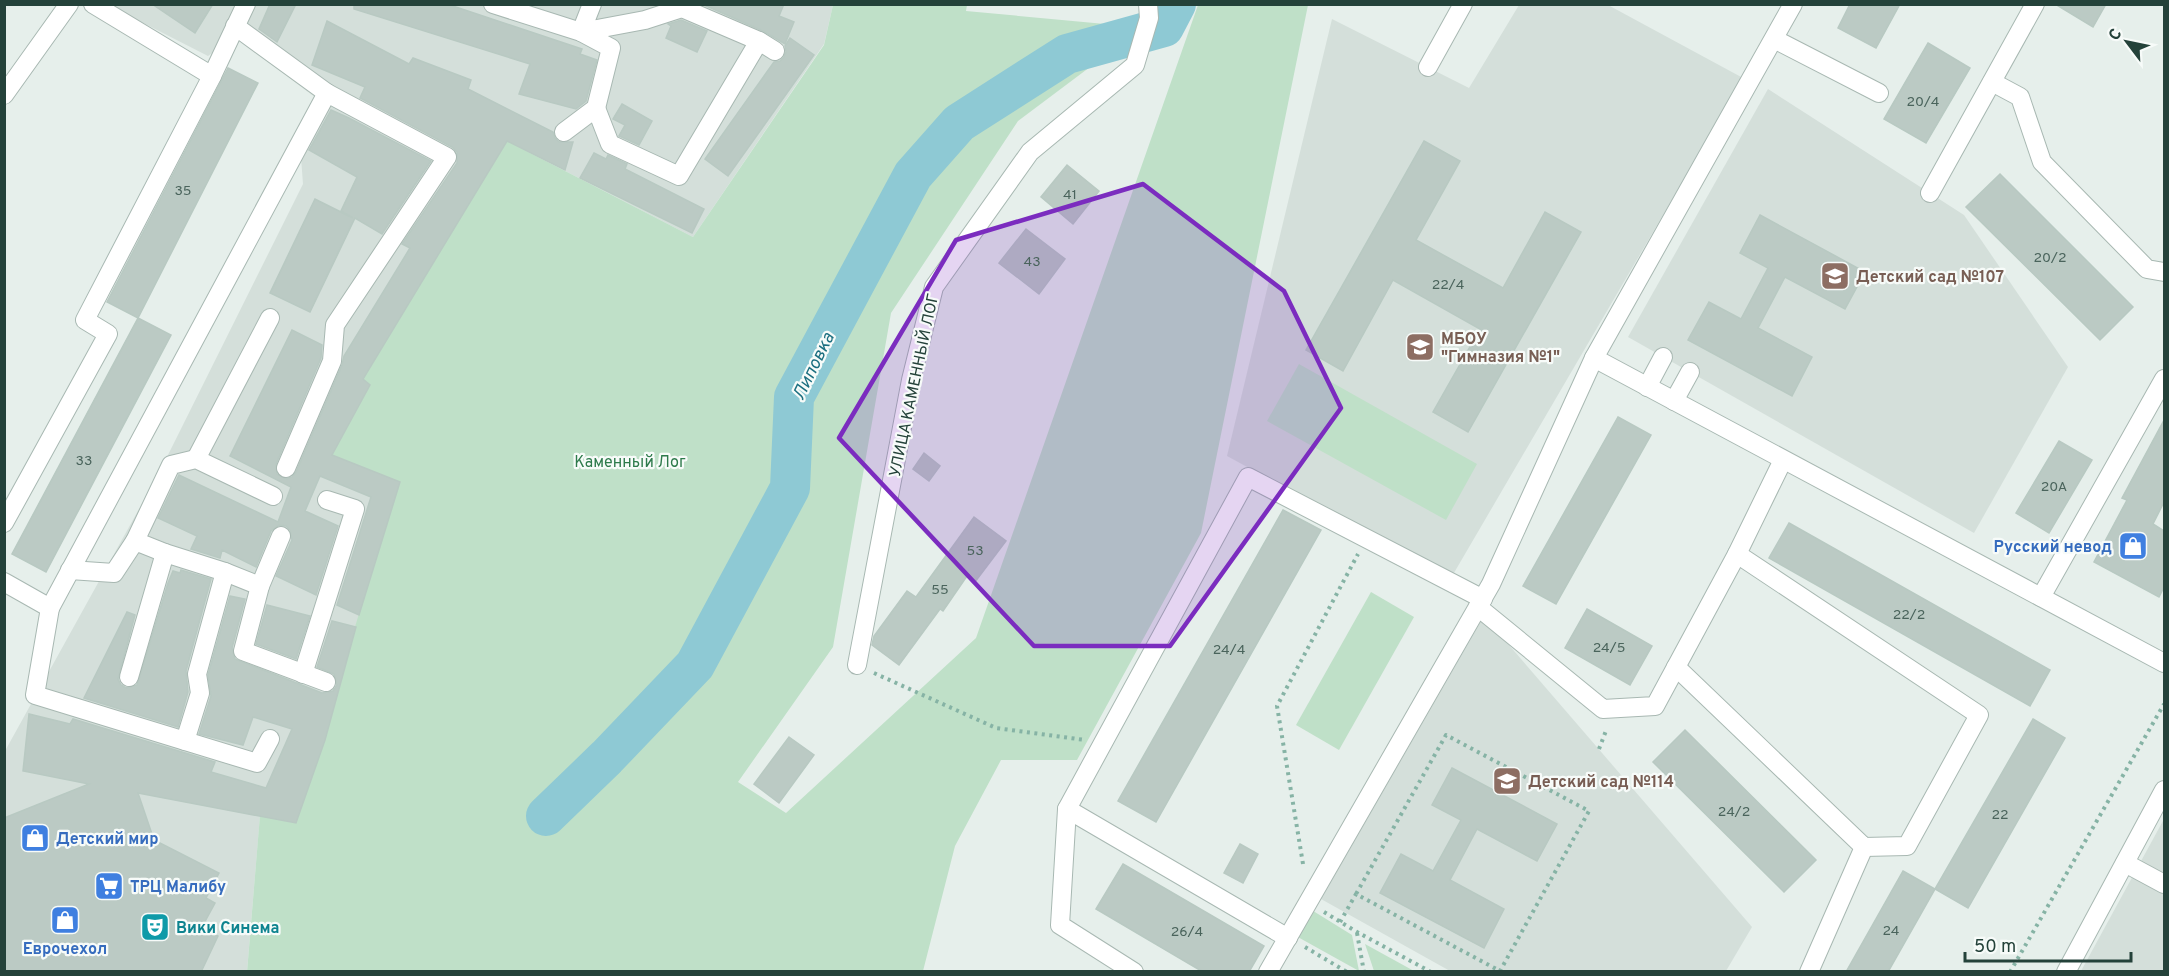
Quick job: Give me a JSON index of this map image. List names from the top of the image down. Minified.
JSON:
{"streets":{"street":["УЛИЦА КАМЕННЫЙ ЛОГ"]},"water":["Липовка"],"parks":["Каменный Лог"],"places":{"school or university":["Детский сад №107","МБОУ \"Гимназия №1\"","Детский сад №114"],"shop":["Русский невод","Детский мир","Еврочехол"],"supermarket":["ТРЦ Малибу"],"theatre":["Вики Синема"]},"house_numbers":["20/4","35","41","20/2","43","22/4","33","20А","53","55","22/2","24/5","24/4","24/2","22","24","26/4"],"scale_bar":"50 m","north":"top left"}
